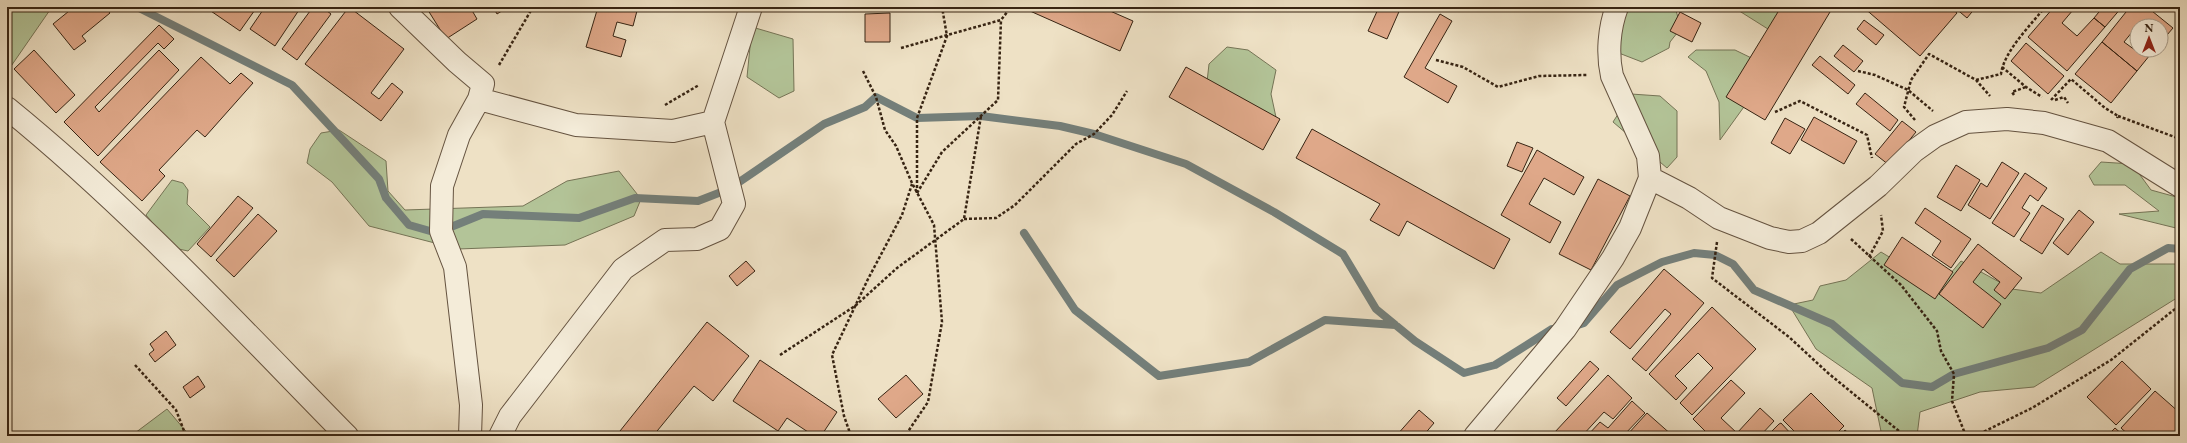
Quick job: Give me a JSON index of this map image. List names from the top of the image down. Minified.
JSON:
{"north":"top"}
